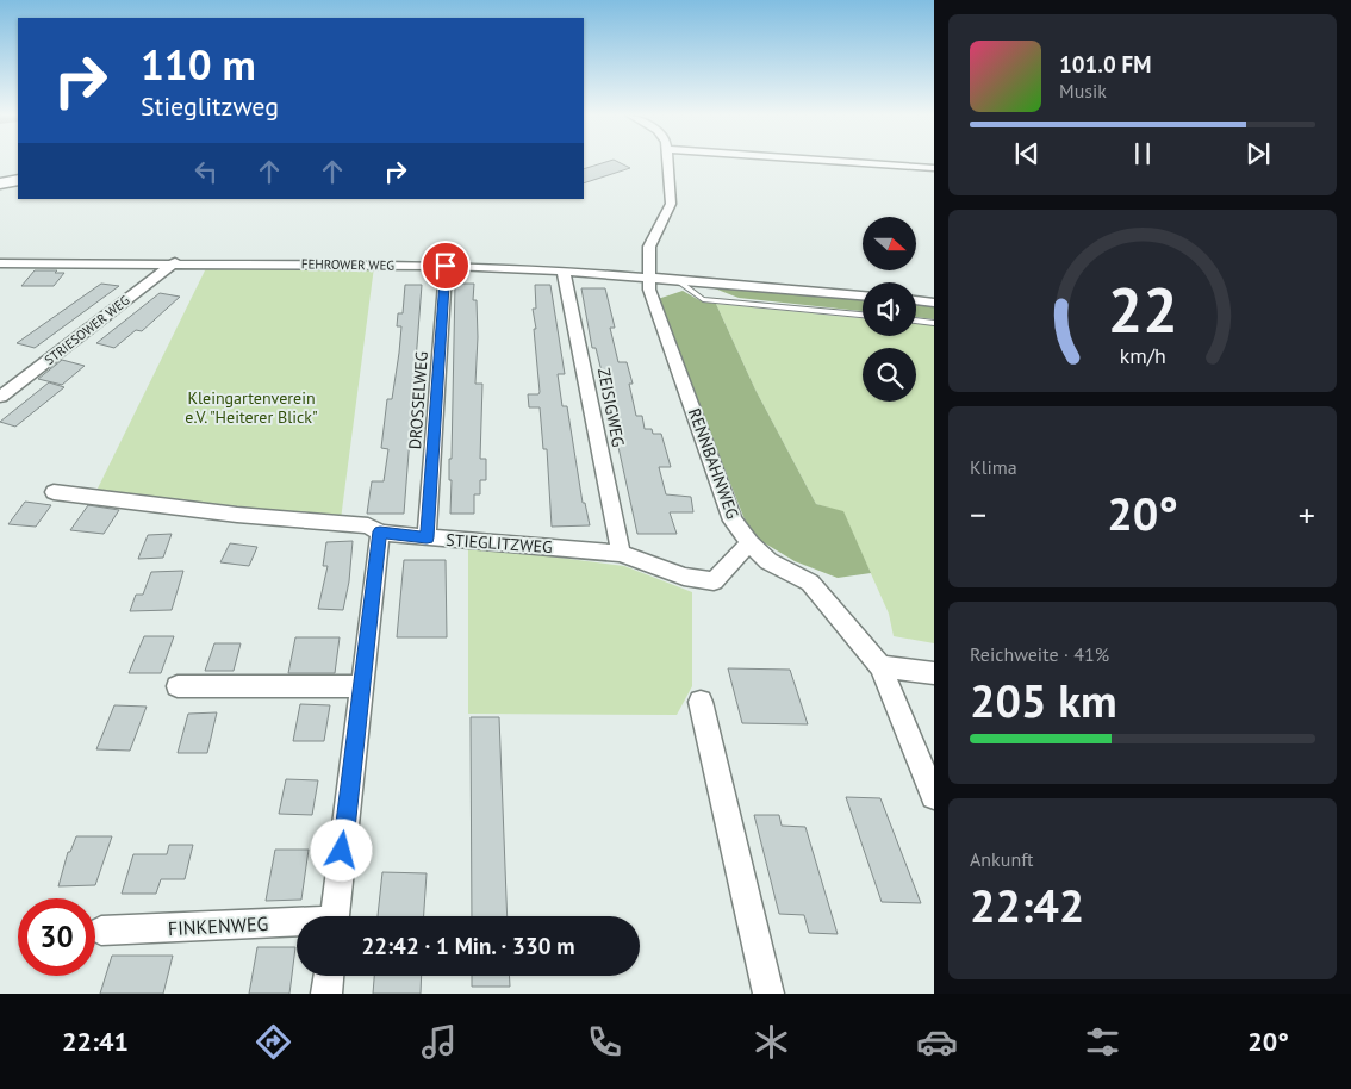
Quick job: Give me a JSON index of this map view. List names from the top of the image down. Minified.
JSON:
{"streets":{"street":["FEHROWER WEG","STRIESOWER WEG","DROSSELWEG","ZEISIGWEG","RENNBAHNWEG","STIEGLITZWEG","FINKENWEG"]},"crossings":[["FEHROWER WEG","STRIESOWER WEG"],["FEHROWER WEG","DROSSELWEG"],["FEHROWER WEG","ZEISIGWEG"],["FEHROWER WEG","RENNBAHNWEG"],["DROSSELWEG","STIEGLITZWEG"],["ZEISIGWEG","STIEGLITZWEG"],["RENNBAHNWEG","STIEGLITZWEG"],["STIEGLITZWEG","FINKENWEG"]],"parks":["Kleingartenverein e.V. \"Heiterer Blick\""],"north":"right","page":{"turn":["110 m","Stieglitzweg"],"song":["101.0 FM","Musik"],"tile":["Klima",["Reichweite · 41%","205 km"],["Ankunft","22:42"]],"heat":["−","20°","+"],"limit":"30","trip":"22:42 · 1 Min. · 330 m","tabs":["22:41","20°"],"gauge":["22","km/h"]}}
